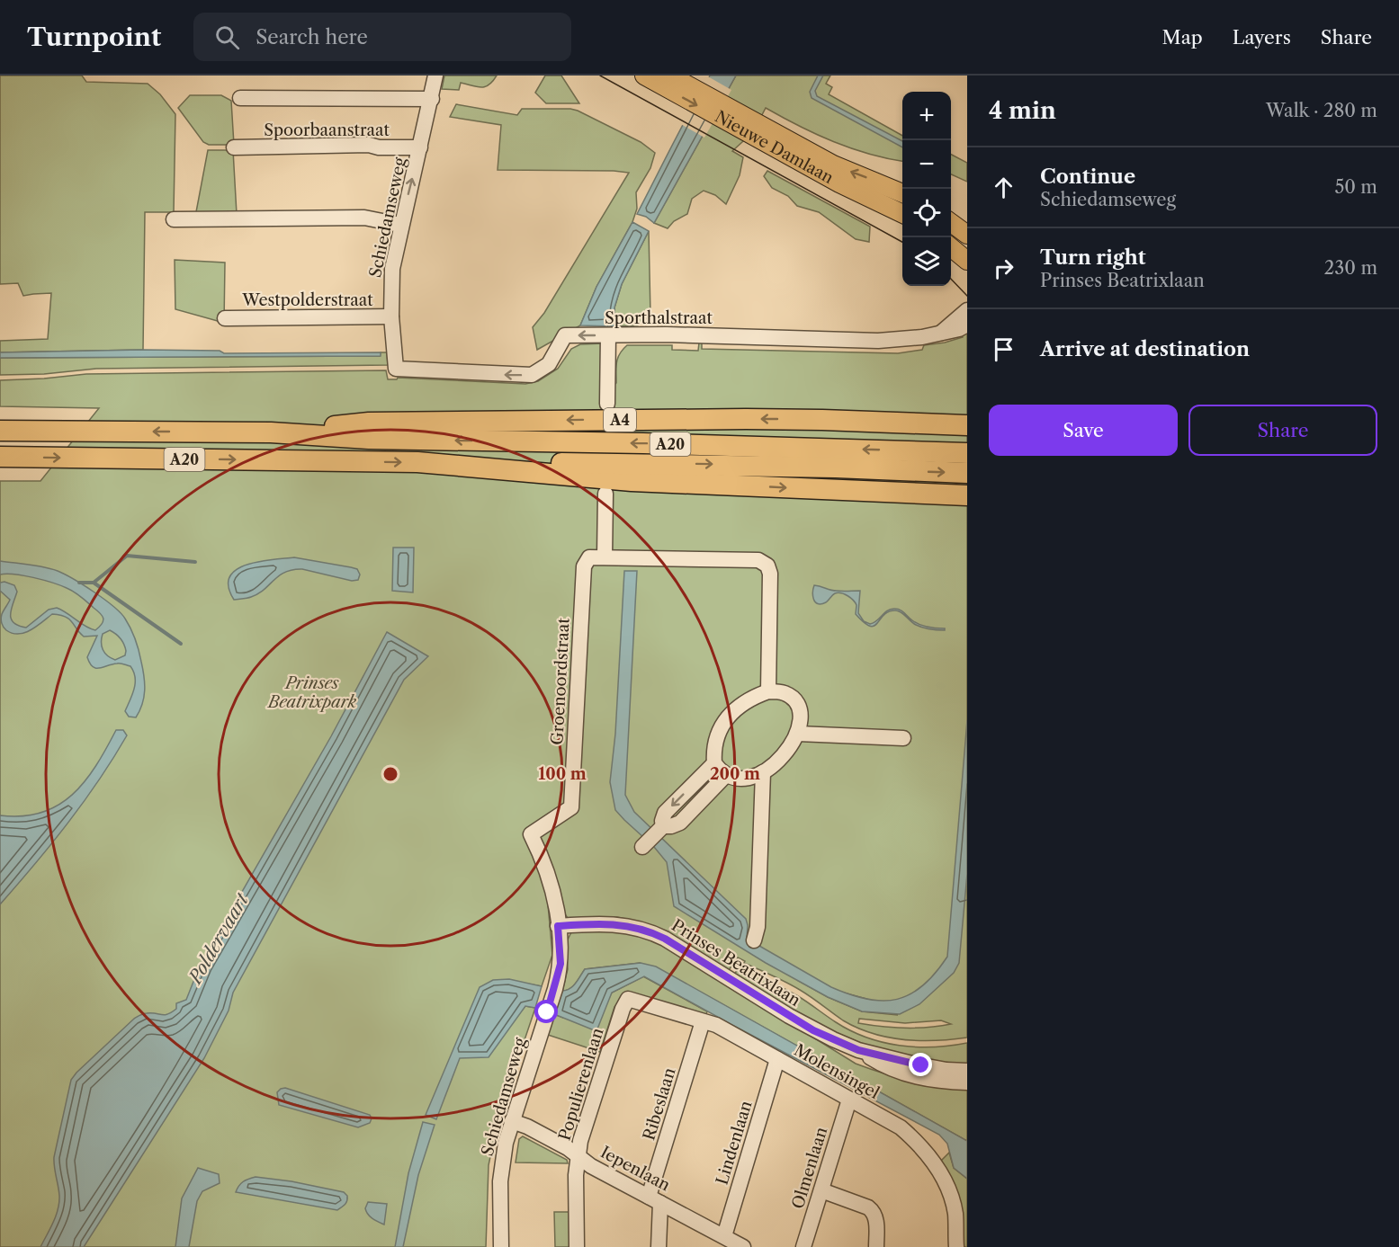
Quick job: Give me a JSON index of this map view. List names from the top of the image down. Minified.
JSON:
{"streets":{"highway":["A4","A20"],"main road":["Nieuwe Damlaan"],"street":["Spoorbaanstraat","Schiedamseweg","Westpolderstraat","Sporthalstraat","Groenoordstraat","Prinses Beatrixlaan","Molensingel","Populierenlaan","Ribeslaan","Lindenlaan","Olmenlaan","Iepenlaan"]},"crossings":[["Spoorbaanstraat","Schiedamseweg"],["Schiedamseweg","Westpolderstraat"],["Schiedamseweg","Sporthalstraat"],["Schiedamseweg","Groenoordstraat"],["Schiedamseweg","Prinses Beatrixlaan"],["Schiedamseweg","Iepenlaan"],["A4","A20"],["Molensingel","Populierenlaan"],["Molensingel","Ribeslaan"],["Molensingel","Lindenlaan"],["Molensingel","Olmenlaan"],["Populierenlaan","Iepenlaan"],["Ribeslaan","Iepenlaan"],["Lindenlaan","Iepenlaan"]],"water":["Poldervaart"],"parks":["Prinses Beatrixpark"],"page":{"header":"Turnpoint","search":"Search here","nav":["Map","Layers","Share"],"heading":["4 min","Walk · 280 m"],"map_buttons":["+","−"],"list":[["Continue","Schiedamseweg","50 m"],["Turn right","Prinses Beatrixlaan","230 m"],"Arrive at destination"],"buttons":["Save","Share"]},"rings":["100 m","200 m"]}
